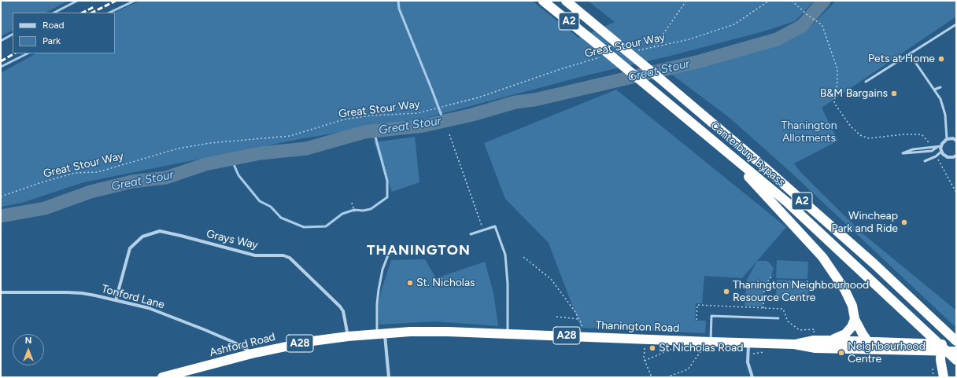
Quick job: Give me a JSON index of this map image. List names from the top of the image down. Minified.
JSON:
{"streets":{"highway":["A2","Canterbury Bypass","Thanington Road","A28","Ashford Road"],"street":["Grays Way","Tonford Lane"],"path":["Great Stour Way"]},"crossings":[["A2","Canterbury Bypass"],["A2","Thanington Road"],["Grays Way","Tonford Lane"],["Grays Way","Thanington Road"],["Grays Way","Ashford Road"],["Tonford Lane","Ashford Road"],["Thanington Road","A28"],["Thanington Road","Ashford Road"]],"districts":["THANINGTON"],"water":["Great Stour"],"parks":["Thanington Allotments"],"places":["Pets at Home","B&M Bargains","Wincheap Park and Ride","St. Nicholas","Thanington Neighbourhood Resource Centre","St Nicholas Road","Neighbourhood Centre"],"legend":["Road","Park"],"north":"top"}
